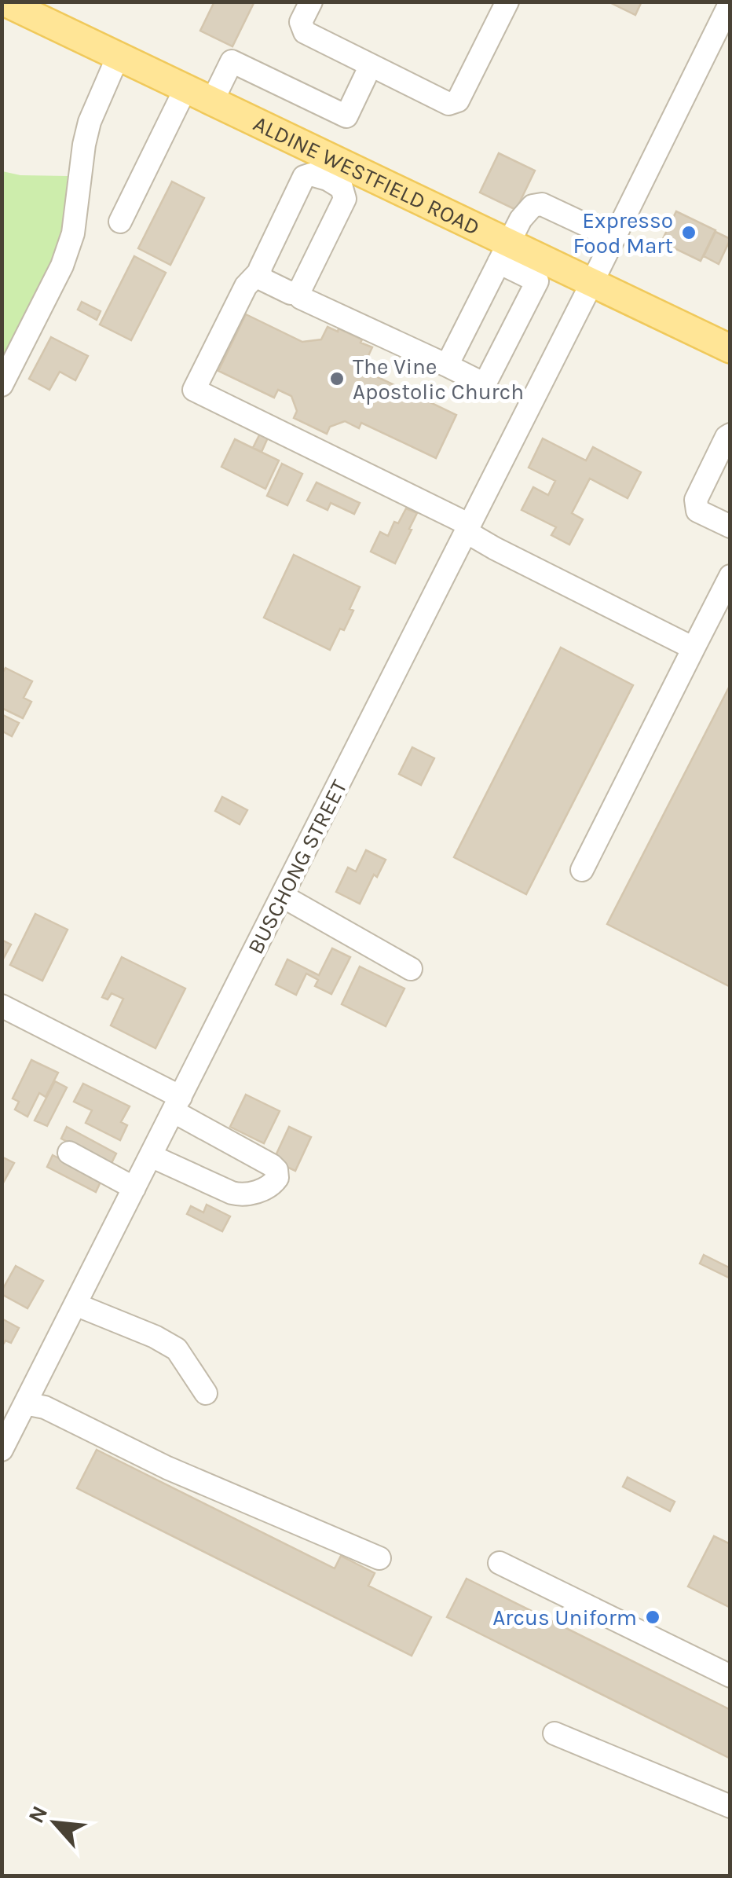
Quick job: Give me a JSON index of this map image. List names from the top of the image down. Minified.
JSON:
{"streets":{"main road":["ALDINE WESTFIELD ROAD"],"street":["BUSCHONG STREET"]},"crossings":[["ALDINE WESTFIELD ROAD","BUSCHONG STREET"]],"places":["Expresso Food Mart","The Vine Apostolic Church","Arcus Uniform"],"north":"top left"}
